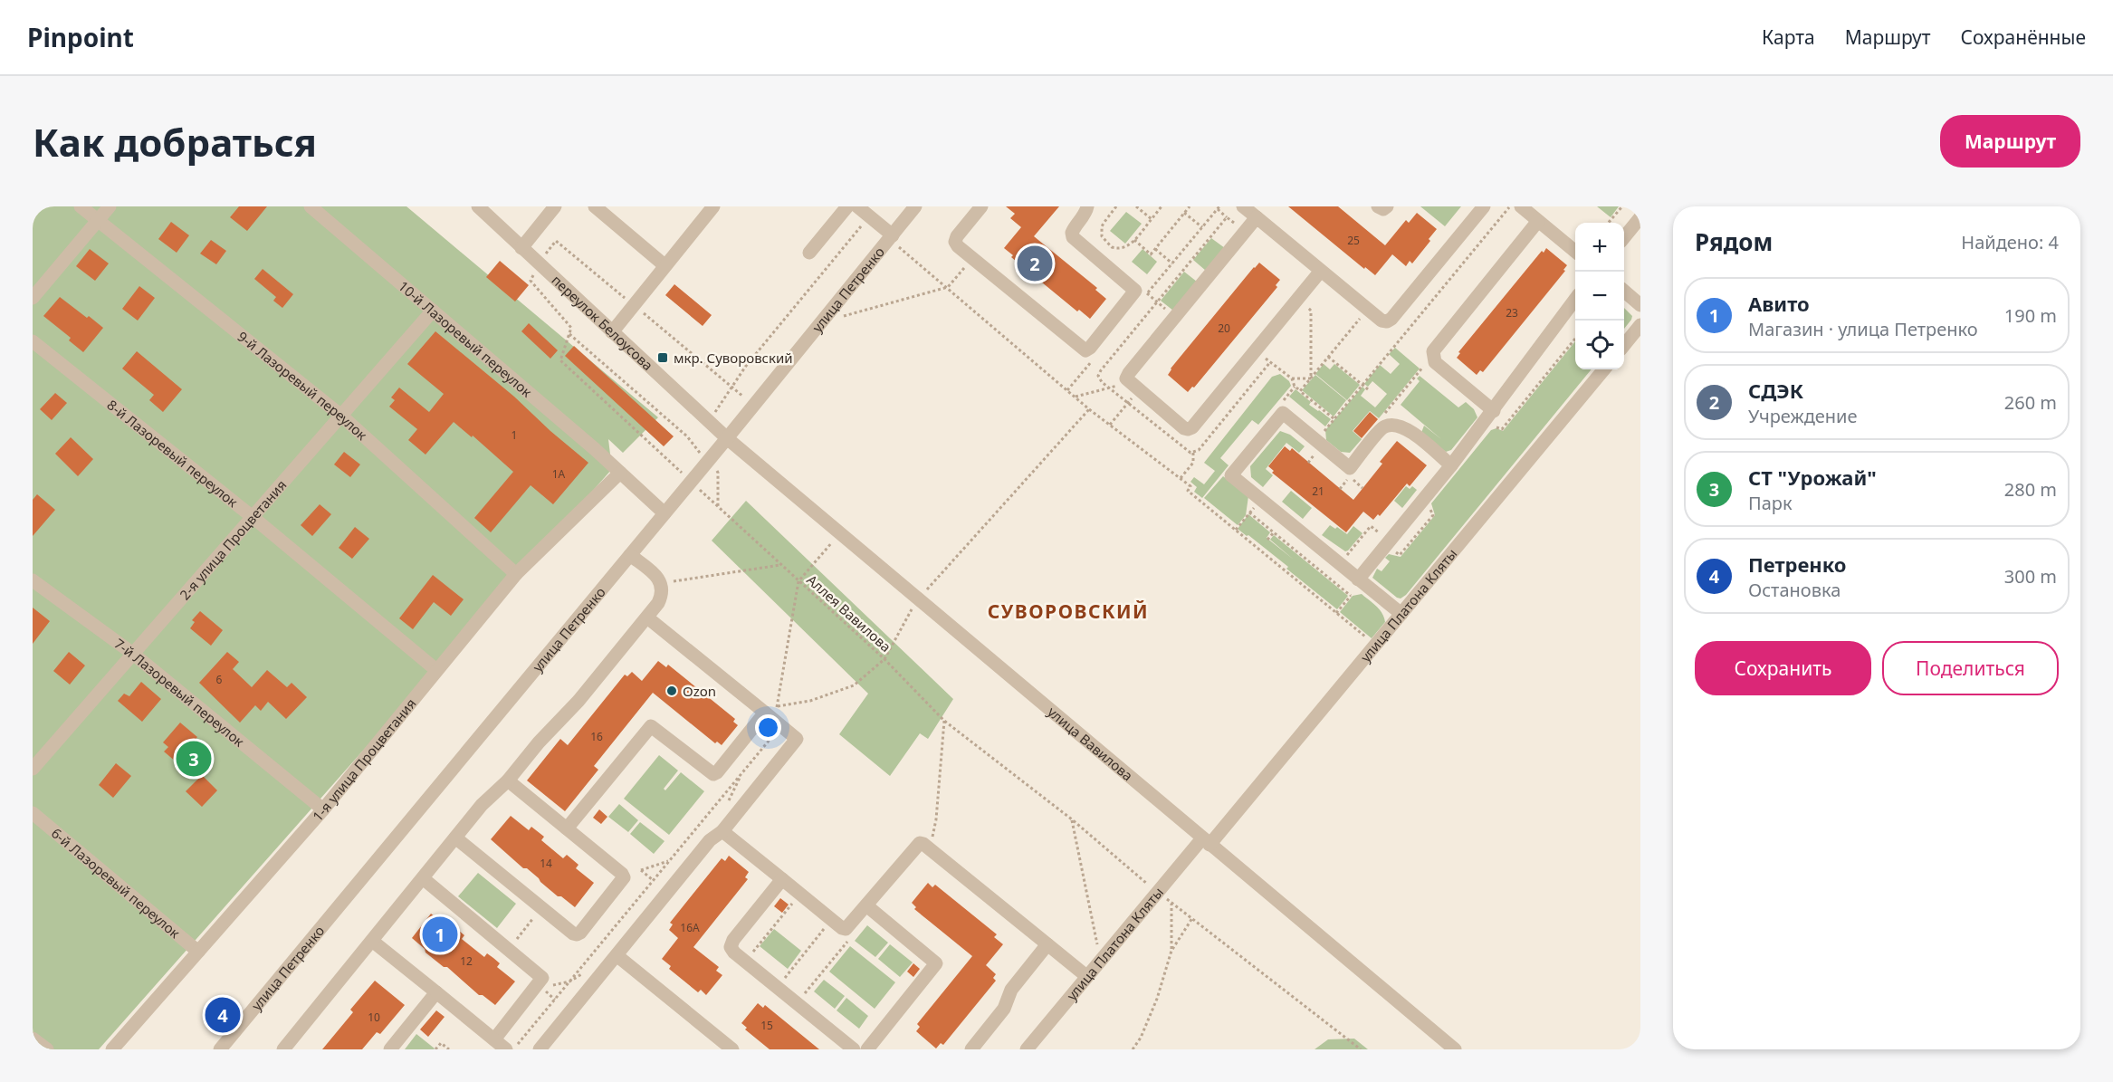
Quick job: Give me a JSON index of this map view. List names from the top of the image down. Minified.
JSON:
{"streets":{"street":["улица Петренко","переулок Белоусова","10-й Лазоревый переулок","9-й Лазоревый переулок","8-й Лазоревый переулок","2-я улица Процветания","улица Платона Кляты","7-й Лазоревый переулок","улица Вавилова","1-я улица Процветания","6-й Лазоревый переулок"],"path":["Аллея Вавилова"]},"crossings":[["улица Петренко","переулок Белоусова"],["улица Петренко","10-й Лазоревый переулок"],["улица Петренко","Аллея Вавилова"],["улица Петренко","улица Вавилова"],["переулок Белоусова","улица Вавилова"],["10-й Лазоревый переулок","2-я улица Процветания"],["10-й Лазоревый переулок","1-я улица Процветания"],["9-й Лазоревый переулок","2-я улица Процветания"],["9-й Лазоревый переулок","1-я улица Процветания"],["8-й Лазоревый переулок","2-я улица Процветания"],["8-й Лазоревый переулок","1-я улица Процветания"],["2-я улица Процветания","7-й Лазоревый переулок"],["улица Платона Кляты","Аллея Вавилова"],["улица Платона Кляты","улица Вавилова"],["7-й Лазоревый переулок","1-я улица Процветания"],["1-я улица Процветания","6-й Лазоревый переулок"]],"districts":["СУВОРОВСКИЙ"],"places":{"transit":["мкр. Суворовский"],"other":["Ozon"]},"house_numbers":["25","23","20","1","1А","21","6","16","14","16А","12","10","15"],"page":{"header":"Pinpoint","nav":["Карта","Маршрут","Сохранённые"],"buttons":["Маршрут",["Сохранить","Поделиться"]],"title":"Как добраться","heading":["Рядом","Найдено: 4"],"map_buttons":["+","−"],"pins":["2","3","1","4"],"list":[{"mark":"1","name":"Авито","note":"Магазин · улица Петренко","value":"190 m"},{"mark":"2","name":"СДЭК","note":"Учреждение","value":"260 m"},{"mark":"3","name":"СТ \"Урожай\"","note":"Парк","value":"280 m"},{"mark":"4","name":"Петренко","note":"Остановка","value":"300 m"}]}}
